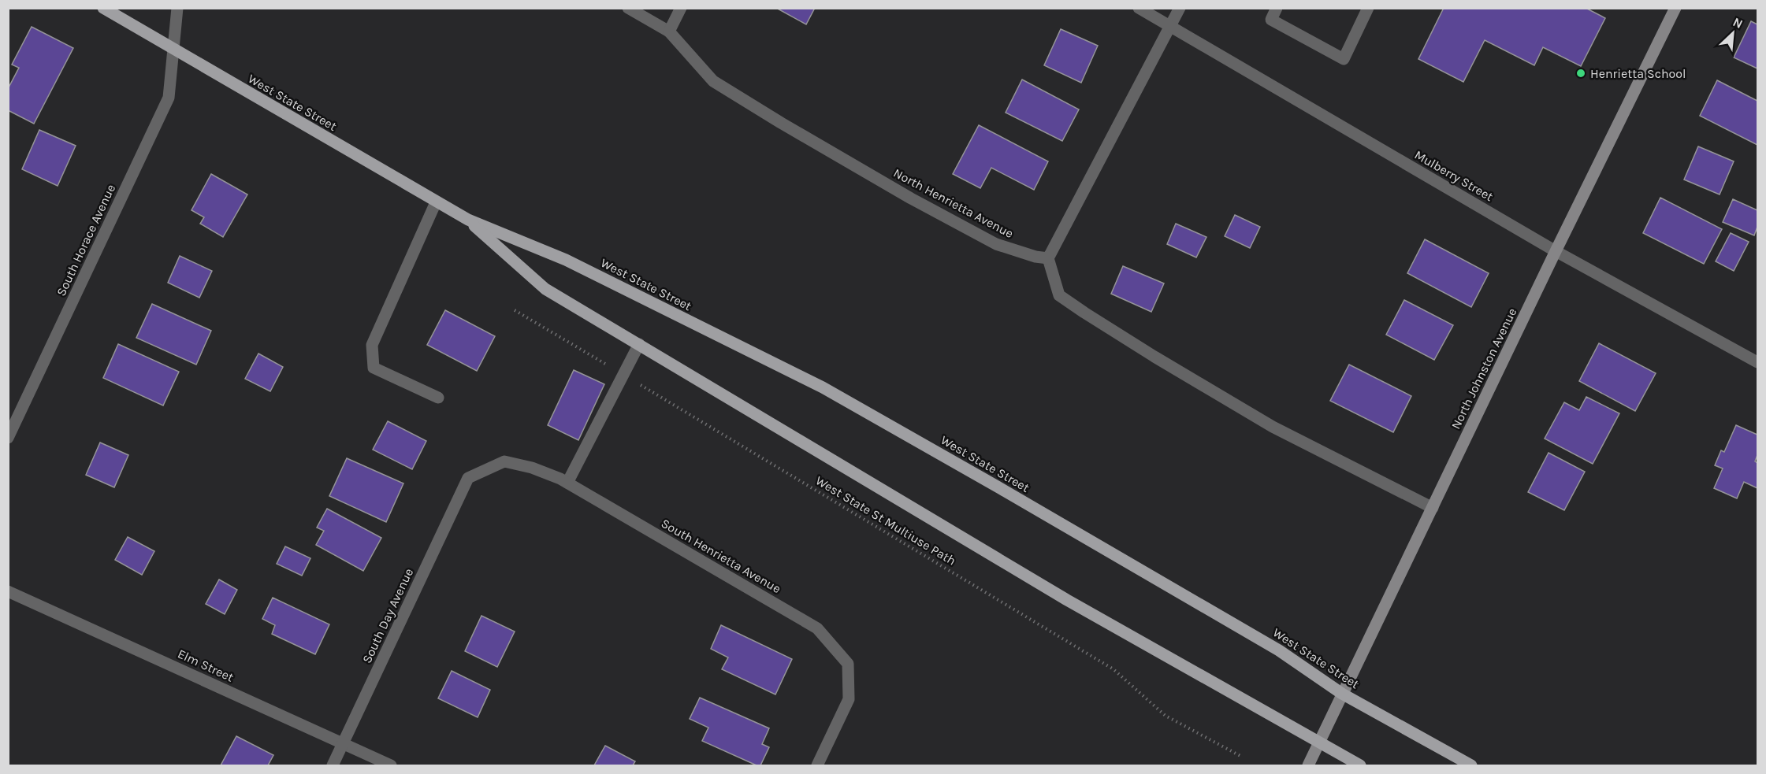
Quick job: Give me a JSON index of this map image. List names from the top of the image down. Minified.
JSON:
{"streets":{"main road":["West State Street"],"street":["Mulberry Street","North Henrietta Avenue","South Horace Avenue","North Johnston Avenue","South Henrietta Avenue","South Day Avenue","Elm Street"],"path":["West State St Multiuse Path"]},"crossings":[["West State Street","South Horace Avenue"],["West State Street","North Johnston Avenue"],["Mulberry Street","North Johnston Avenue"],["South Henrietta Avenue","South Day Avenue"],["South Day Avenue","Elm Street"]],"places":["Henrietta School"],"north":"top right"}
